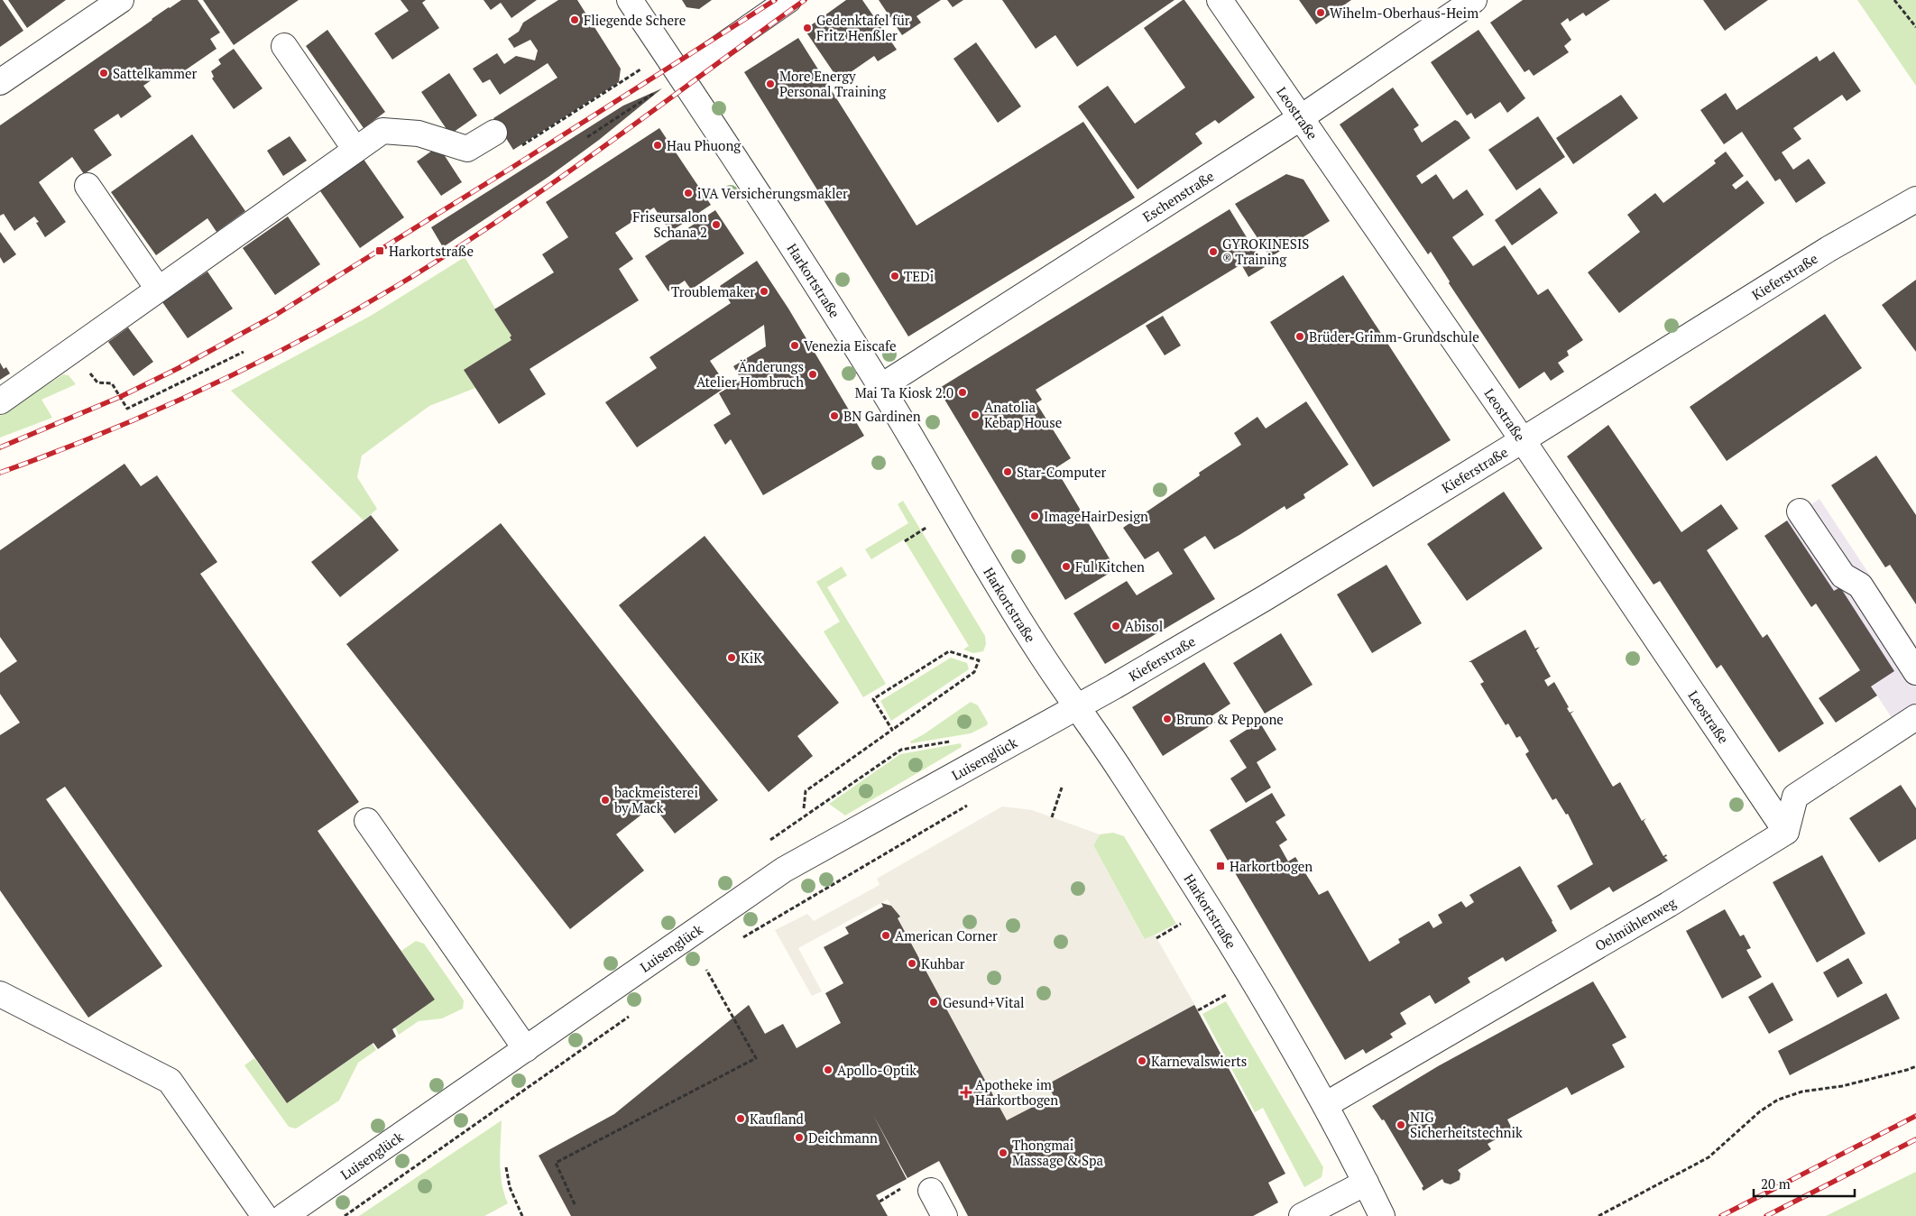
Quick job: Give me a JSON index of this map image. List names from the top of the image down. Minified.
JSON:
{"streets":{"street":["Leostraße","Eschenstraße","Kieferstraße","Harkortstraße","Luisenglück","Oelmühlenweg"]},"crossings":[["Leostraße","Eschenstraße"],["Leostraße","Kieferstraße"],["Leostraße","Oelmühlenweg"],["Eschenstraße","Harkortstraße"],["Kieferstraße","Harkortstraße"],["Kieferstraße","Luisenglück"],["Harkortstraße","Luisenglück"],["Harkortstraße","Oelmühlenweg"]],"places":{"other":["Wihelm-Oberhaus-Heim","Fliegende Schere","Gedenktafel für Fritz Henßler","Sattelkammer","More Energy Personal Training","Hau Phuong","iVA Versicherungsmakler","Friseursalon Schana 2","GYROKINESIS ® Training","TEDi","Troublemaker","Brüder-Grimm-Grundschule","Venezia Eiscafe","Änderungs Atelier Hombruch","Mai Ta Kiosk 2.0","Anatolia Kebap House","BN Gardinen","Star-Computer","ImageHairDesign","Ful Kitchen","Abisol","KiK","Bruno & Peppone","backmeisterei by Mack","American Corner","Kuhbar","Gesund+Vital","Karnevalswierts","Apollo-Optik","Kaufland","NIG Sicherheitstechnik","Deichmann","Thongmai Massage & Spa"],"transit":["Harkortstraße","Harkortbogen"],"health":["Apotheke im Harkortbogen"]},"scale_bar":"20 m"}
